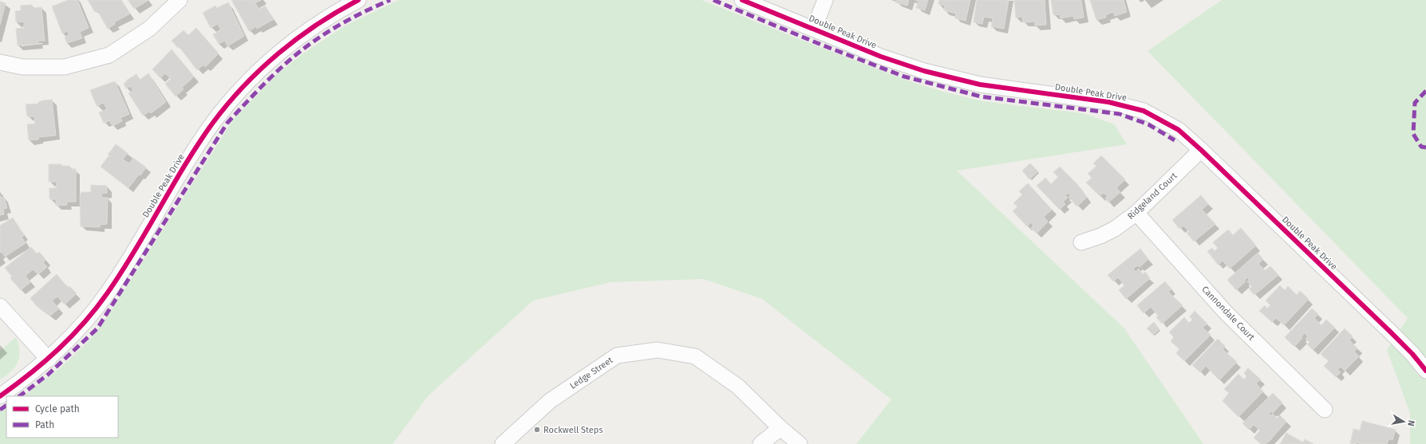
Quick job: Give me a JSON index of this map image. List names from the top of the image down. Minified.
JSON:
{"streets":{"street":["Double Peak Drive","Ridgeland Court","Cannondale Court","Ledge Street"]},"crossings":[["Double Peak Drive","Ridgeland Court"],["Ridgeland Court","Cannondale Court"]],"places":["Rockwell Steps"],"legend":["Cycle path","Path"],"north":"right"}
